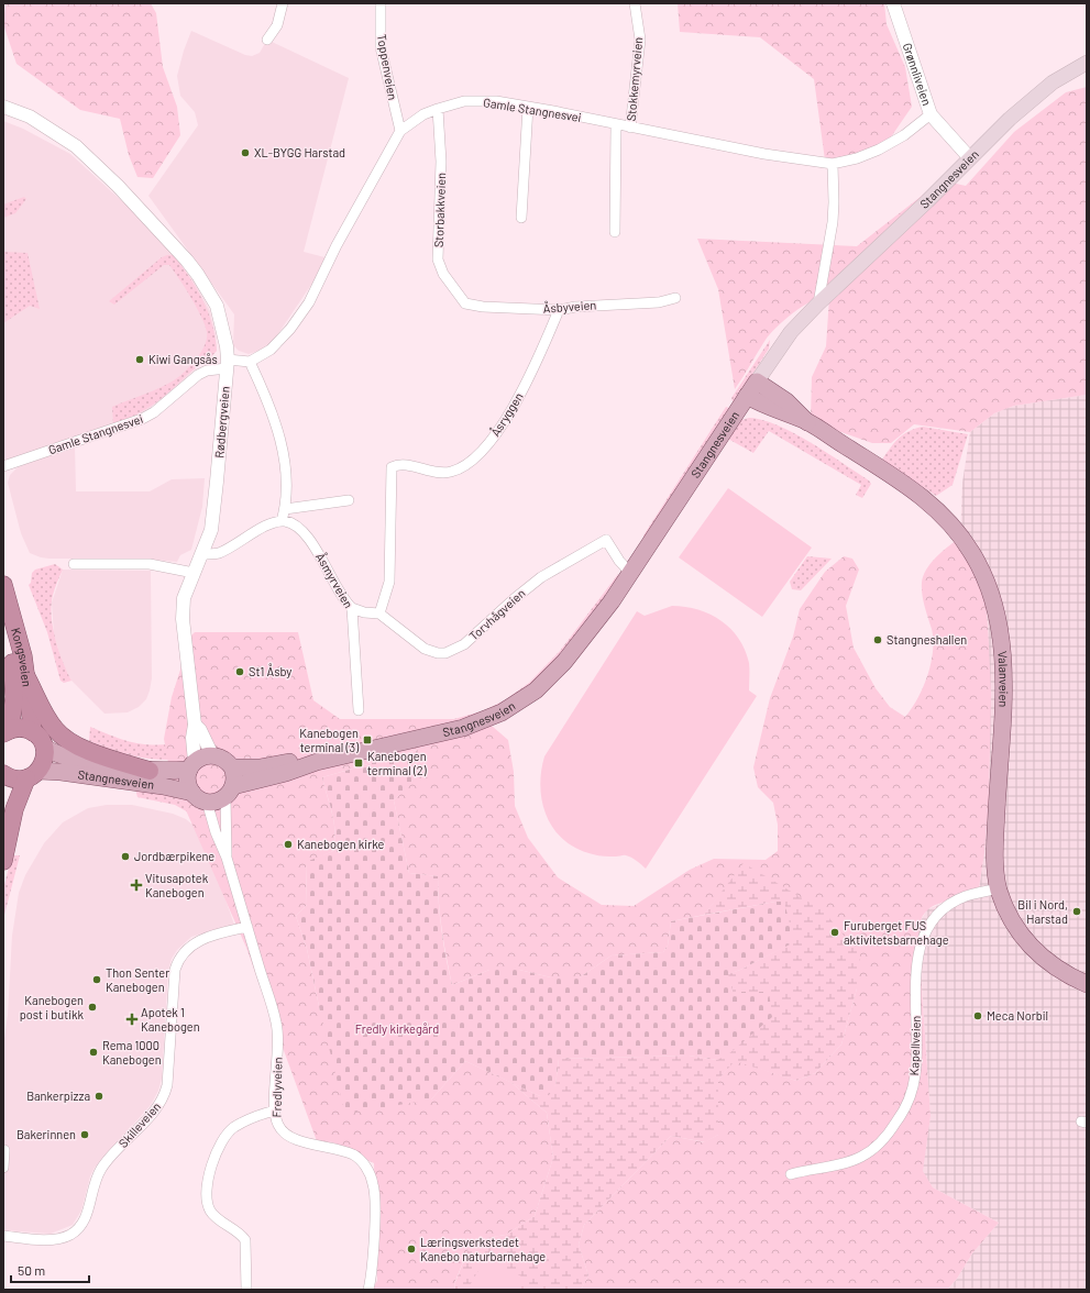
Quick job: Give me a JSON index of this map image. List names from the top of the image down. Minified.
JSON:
{"streets":{"highway":["Kongsveien"],"main road":["Stangnesveien","Valanveien"],"street":["Toppenveien","Grønnliveien","Stokkemyrveien","Gamle Stangnesvei","Storbakkveien","Åsbyveien","Åsryggen","Rødbergveien","Åsmyrveien","Torvhågveien","Kapellveien","Fredlyveien","Skilleveien"]},"crossings":[["Toppenveien","Gamle Stangnesvei"],["Grønnliveien","Gamle Stangnesvei"],["Grønnliveien","Stangnesveien"],["Stokkemyrveien","Gamle Stangnesvei"],["Gamle Stangnesvei","Storbakkveien"],["Gamle Stangnesvei","Rødbergveien"],["Stangnesveien","Rødbergveien"],["Stangnesveien","Torvhågveien"],["Stangnesveien","Valanveien"],["Stangnesveien","Fredlyveien"],["Storbakkveien","Åsbyveien"],["Åsbyveien","Åsryggen"],["Åsryggen","Torvhågveien"],["Rødbergveien","Fredlyveien"],["Åsmyrveien","Torvhågveien"],["Valanveien","Kapellveien"],["Fredlyveien","Skilleveien"]],"parks":["Fredly kirkegård"],"places":{"other":["XL-BYGG Harstad","Kiwi Gangsås","Stangneshallen","St1 Åsby","Kanebogen kirke","Jordbærpikene","Bil i Nord, Harstad","Furuberget FUS aktivitetsbarnehage","Thon Senter Kanebogen","Kanebogen post i butikk","Meca Norbil","Rema 1000 Kanebogen","Bankerpizza","Bakerinnen","Læringsverkstedet Kanebo naturbarnehage"],"transit":["Kanebogen terminal (3)","Kanebogen terminal (2)"],"health":["Vitusapotek Kanebogen","Apotek 1 Kanebogen"]},"scale_bar":"50 m"}
